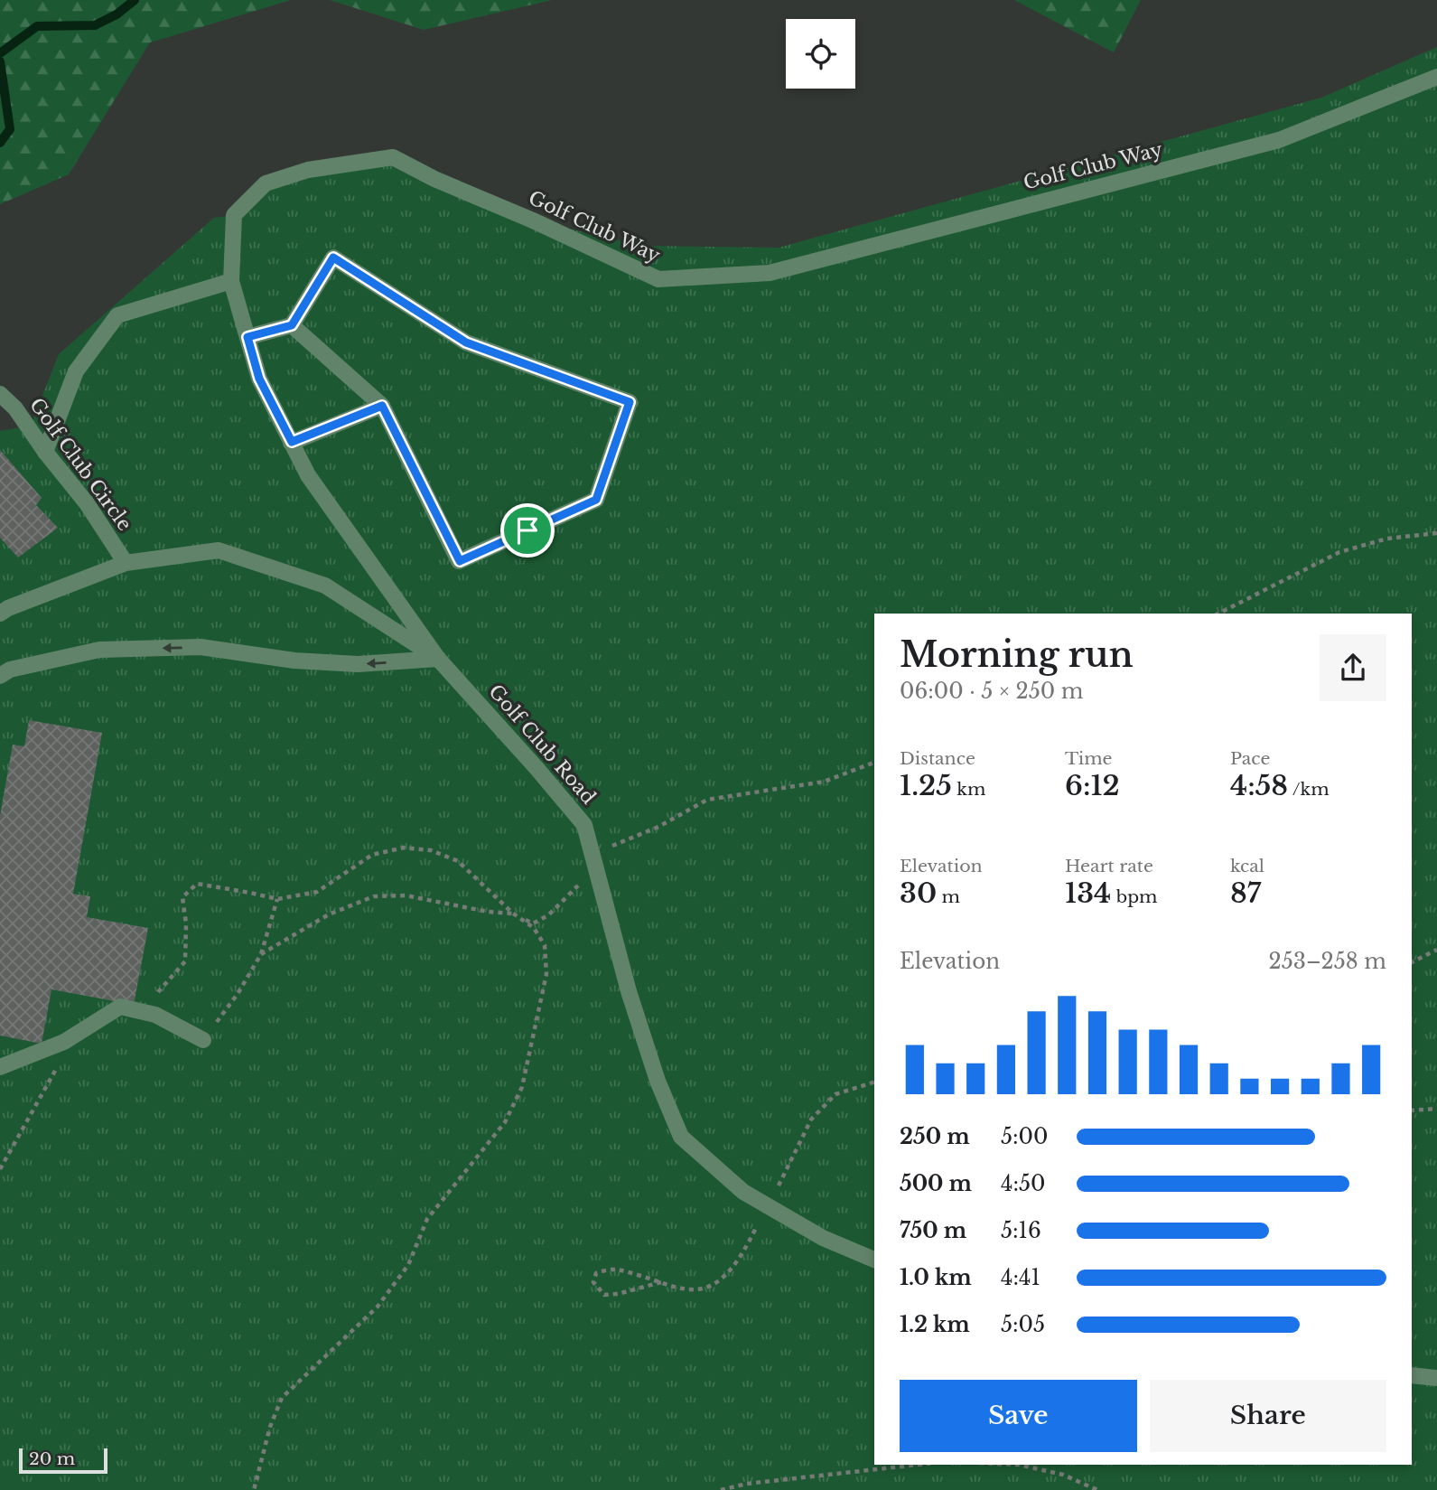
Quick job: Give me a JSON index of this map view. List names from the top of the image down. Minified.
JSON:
{"streets":{"street":["Golf Club Way","Golf Club Circle","Golf Club Road"]},"crossings":[["Golf Club Way","Golf Club Road"],["Golf Club Circle","Golf Club Road"]],"scale_bar":"20 m","page":{"heading":["Morning run","06:00 · 5 × 250 m"],"stats":[["Distance","1.25 km"],["Time","6:12"],["Pace","4:58 /km"],["Elevation","30 m"],["Heart rate","134 bpm"],["kcal","87"]],"chart":["Elevation","253–258 m"],"list":[{"name":"250 m","note":"5:00"},{"name":"500 m","note":"4:50"},{"name":"750 m","note":"5:16"},{"name":"1.0 km","note":"4:41"},{"name":"1.2 km","note":"5:05"}],"buttons":["Save","Share"],"scale":"20 m"}}
